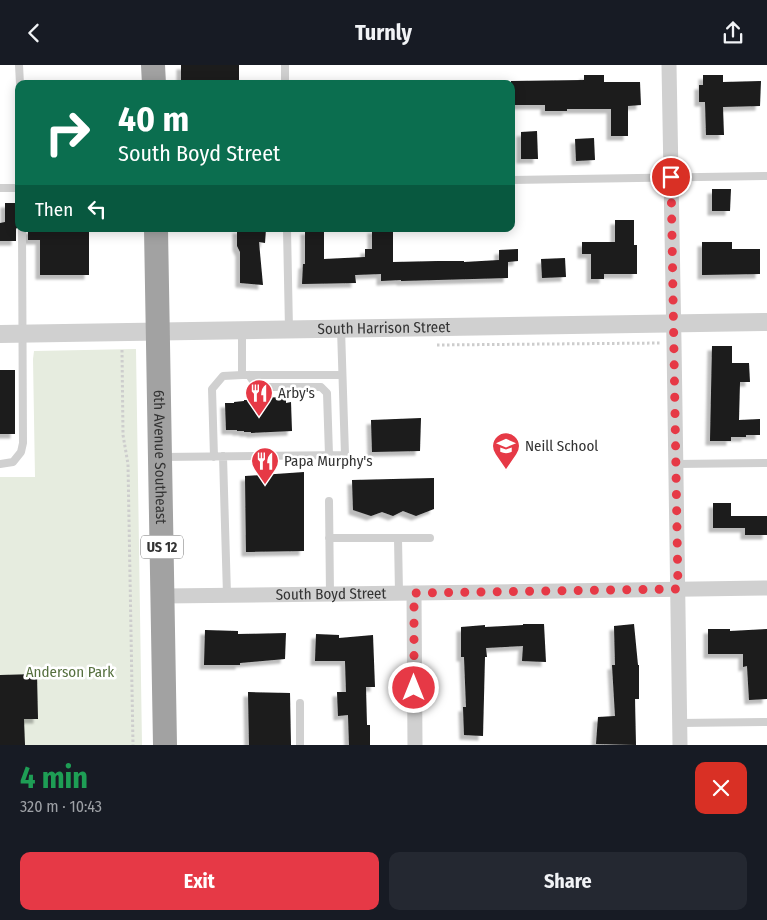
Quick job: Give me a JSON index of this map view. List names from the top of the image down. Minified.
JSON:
{"streets":{"highway":["6th Avenue Southeast","US 12"],"street":["South Harrison Street","South Boyd Street"]},"crossings":[["South Harrison Street","6th Avenue Southeast"],["6th Avenue Southeast","South Boyd Street"]],"parks":["Anderson Park"],"places":{"restaurant":["Arby's","Papa Murphy's"],"school or university":["Neill School"]},"page":{"header":"Turnly","turn":["40 m","South Boyd Street"],"then":"Then","heading":["4 min","320 m · 10:43"],"buttons":["Exit","Share"]}}
